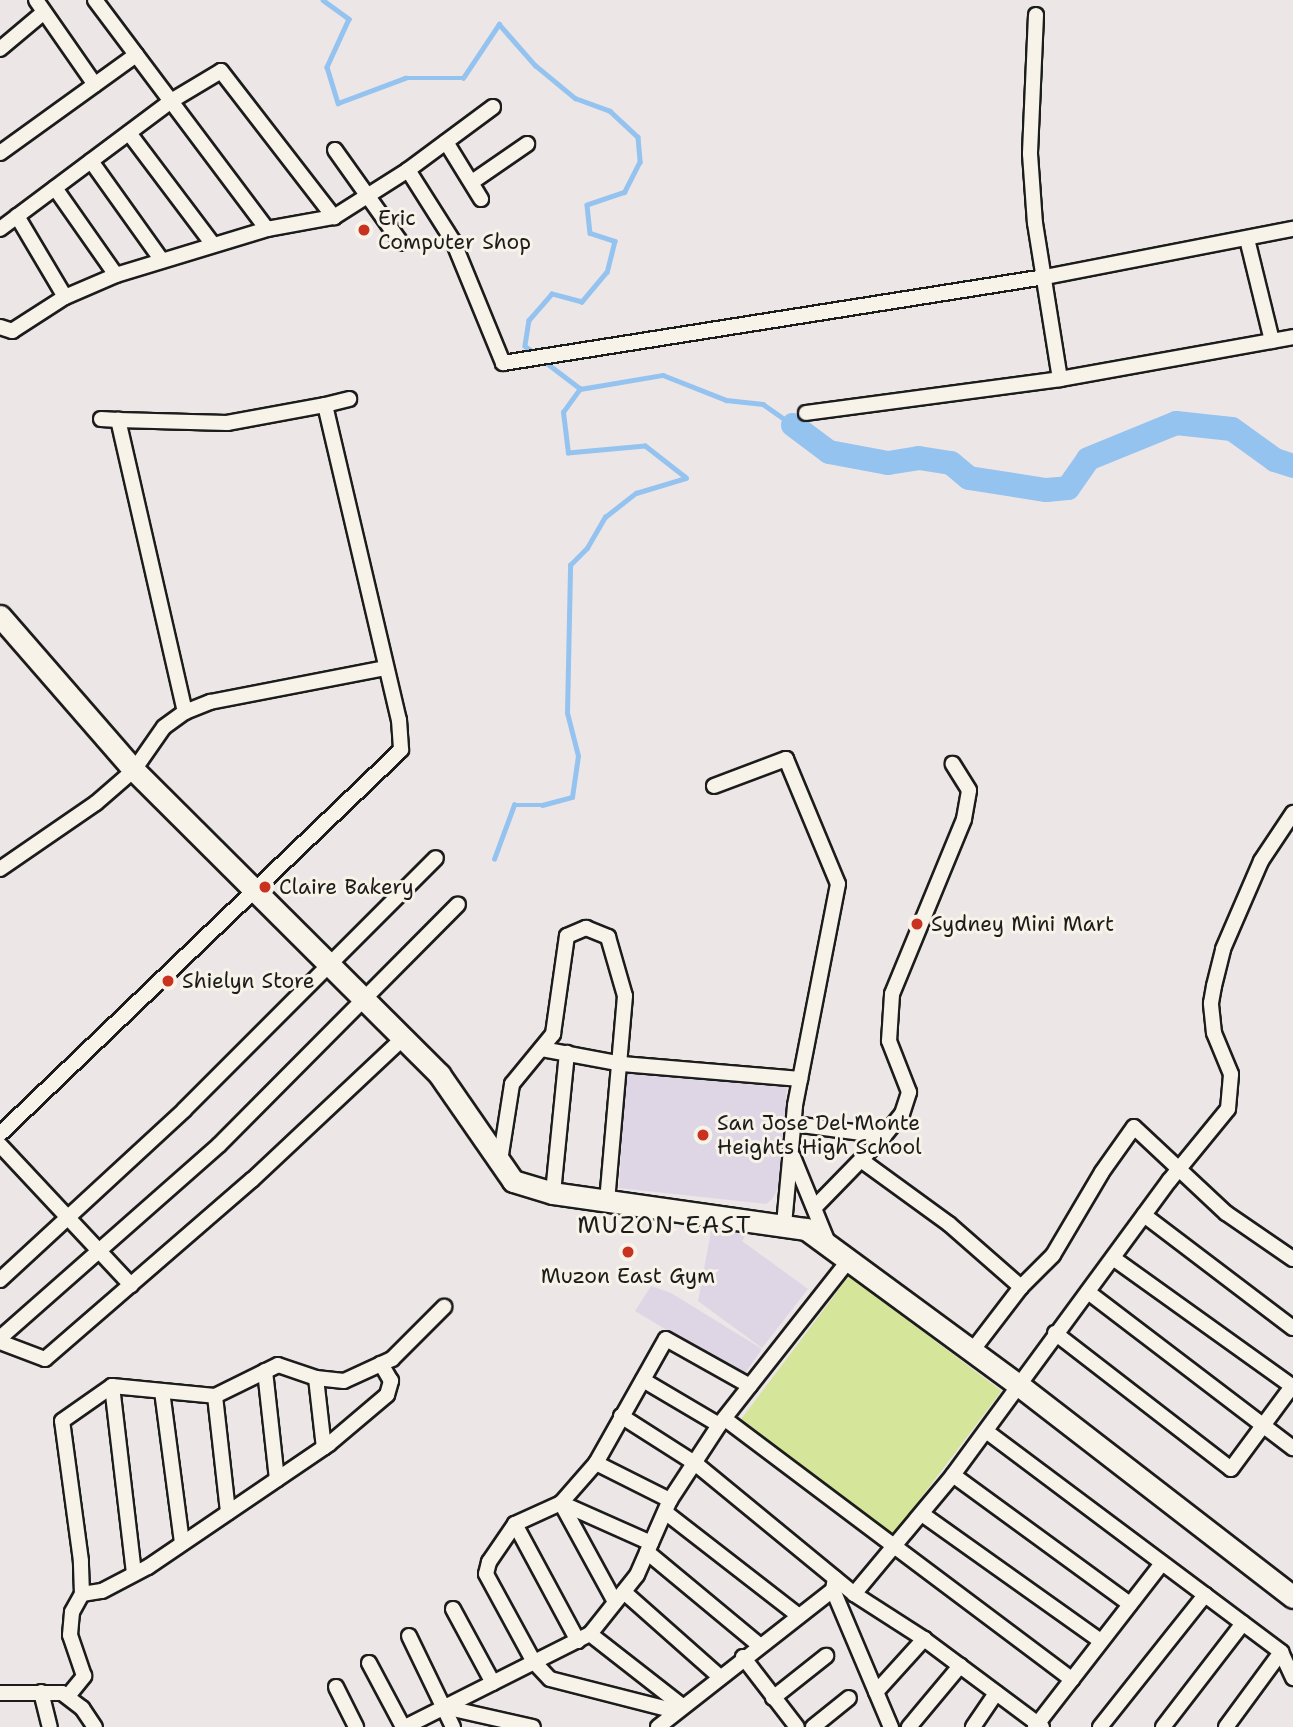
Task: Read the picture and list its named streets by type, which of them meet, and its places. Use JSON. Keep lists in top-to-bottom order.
{
  "districts": ["MUZON EAST"],
  "places": [
    "Eric Computer Shop",
    "Claire Bakery",
    "Sydney Mini Mart",
    "Shielyn Store",
    "San Jose Del Monte Heights High School",
    "Muzon East Gym"
  ]
}
